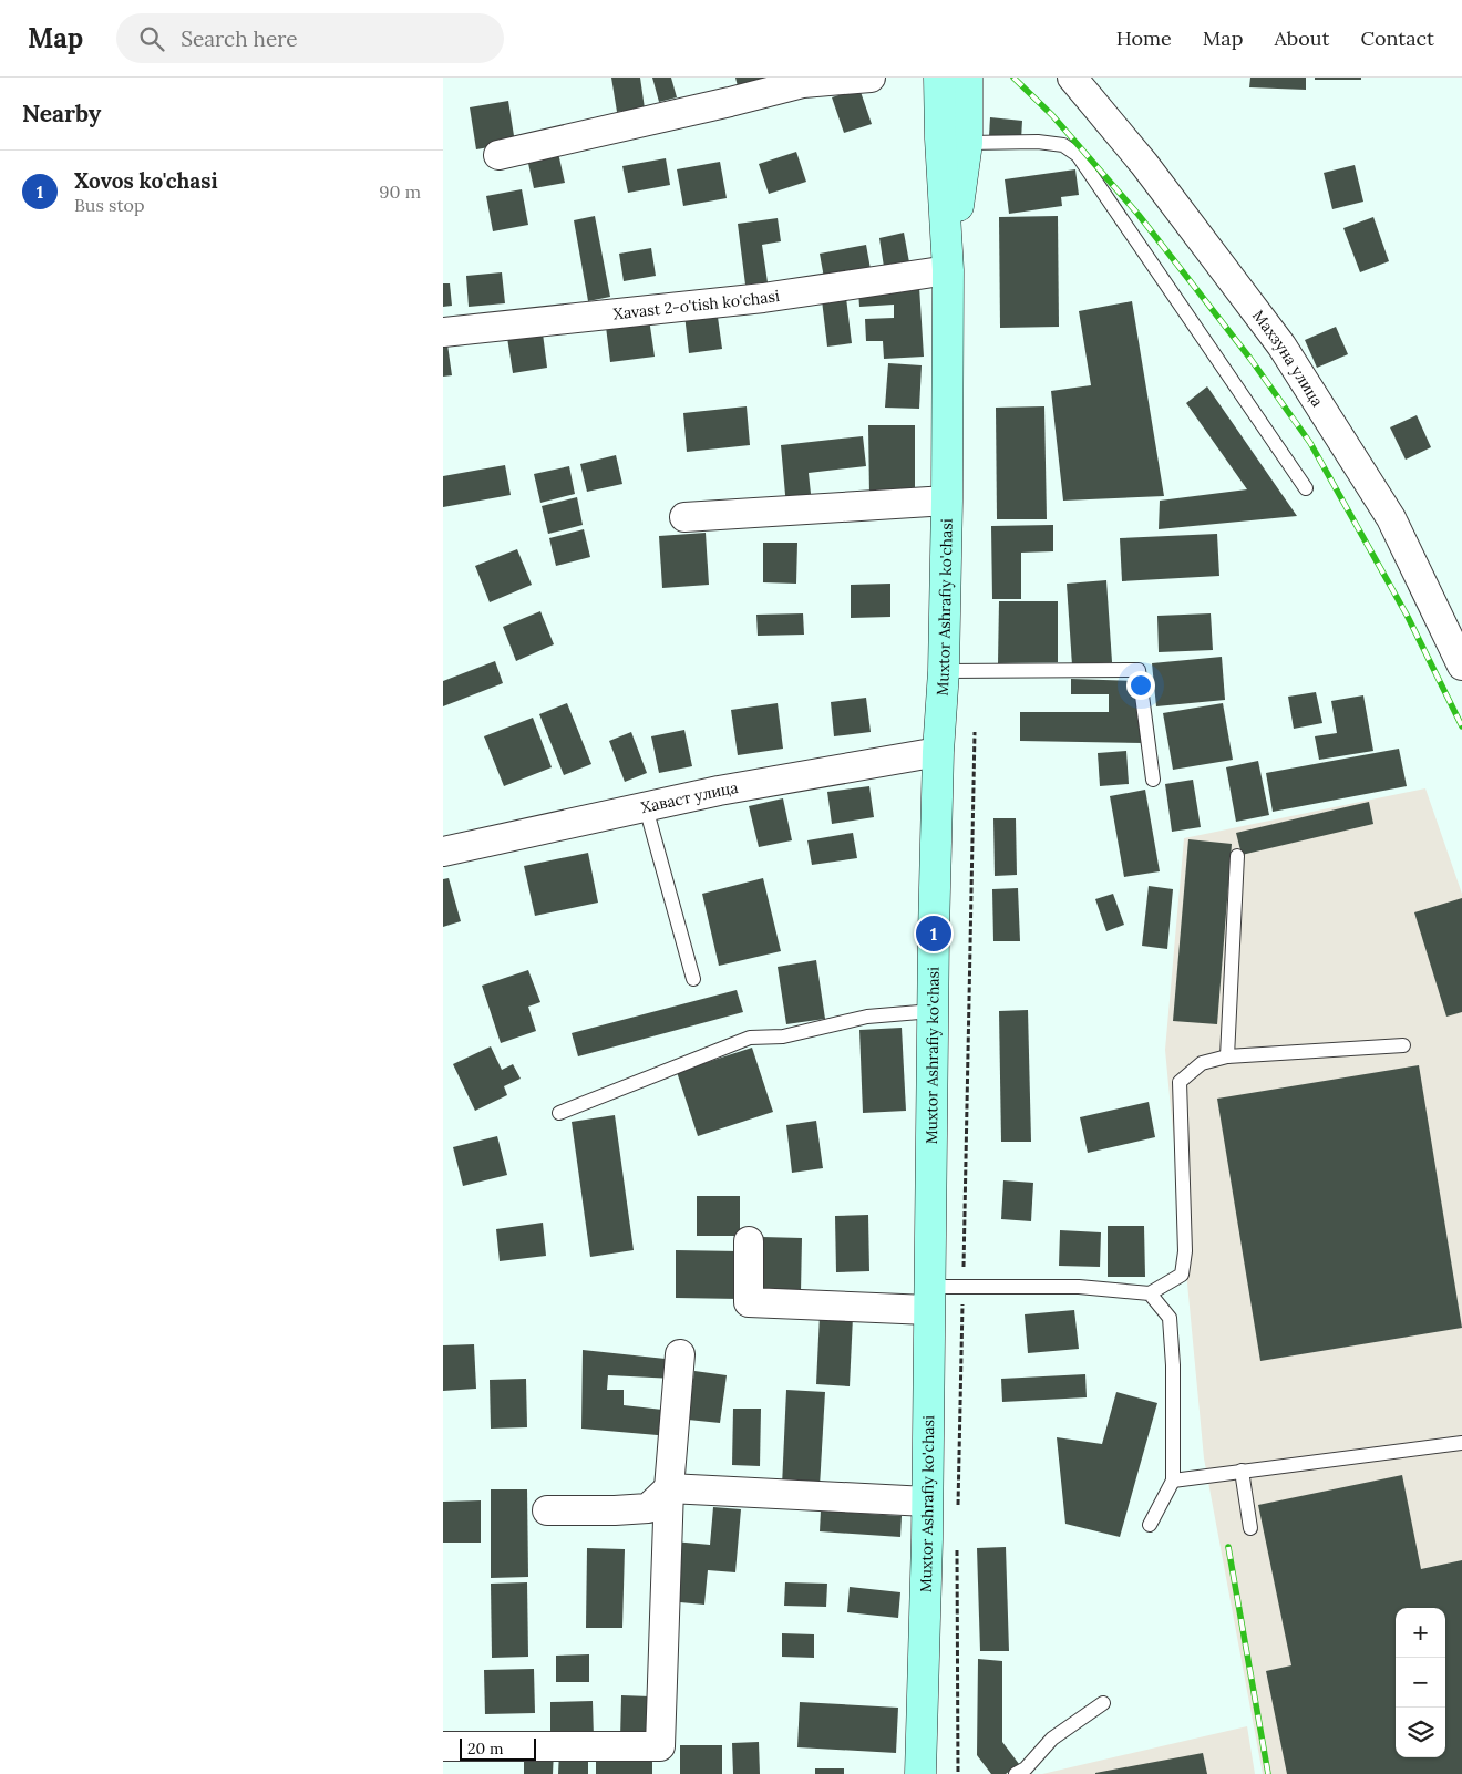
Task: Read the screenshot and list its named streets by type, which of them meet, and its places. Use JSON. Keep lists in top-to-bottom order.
{
  "streets": {
    "main road": ["Muxtor Ashrafiy ko'chasi"],
    "street": ["Xavast 2-o'tish ko'chasi", "Махзуна улица", "Хаваст улица"]
  },
  "crossings": [
    ["Xavast 2-o'tish ko'chasi", "Muxtor Ashrafiy ko'chasi"],
    ["Muxtor Ashrafiy ko'chasi", "Хаваст улица"]
  ],
  "scale_bar": "20 m",
  "page": {
    "header": "Map",
    "search": "Search here",
    "nav": [
      "Home",
      "Map",
      "About",
      "Contact"
    ],
    "heading": "Nearby",
    "list": [
      {
        "mark": "1",
        "name": "Xovos ko'chasi",
        "note": "Bus stop",
        "value": "90 m"
      }
    ],
    "pins": "1",
    "map_buttons": ["+", "−"],
    "scale": "20 m"
  }
}
